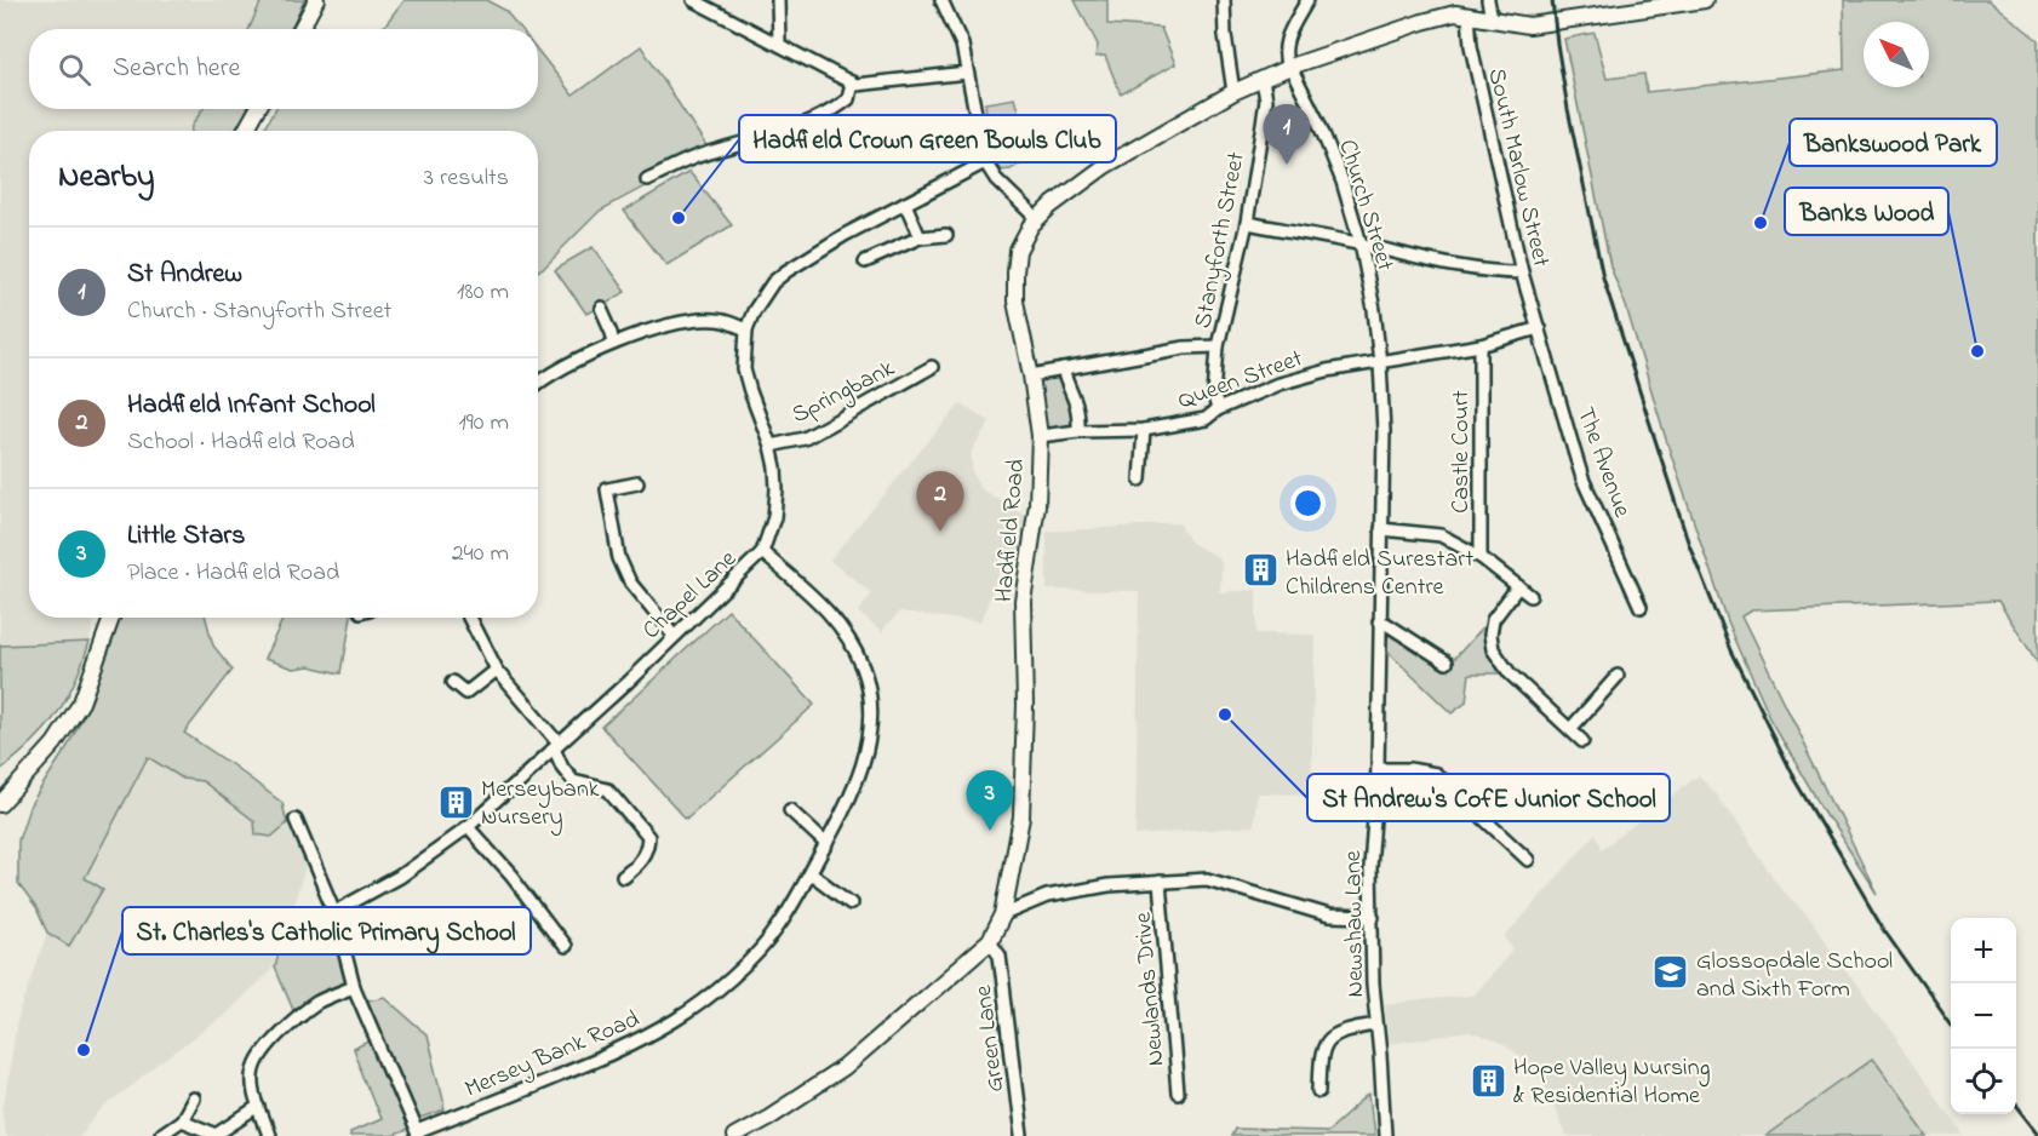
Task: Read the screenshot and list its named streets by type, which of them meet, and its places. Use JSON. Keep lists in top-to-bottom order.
{
  "streets": {
    "street": [
      "South Marlow Street",
      "Church Street",
      "Stanyforth Street",
      "Queen Street",
      "Springbank",
      "Castle Court",
      "The Avenue",
      "Hadfield Road",
      "Chapel Lane",
      "Newshaw Lane",
      "Newlands Drive",
      "Green Lane",
      "Mersey Bank Road"
    ]
  },
  "crossings": [
    ["South Marlow Street", "Queen Street"],
    ["South Marlow Street", "The Avenue"],
    ["South Marlow Street", "Hadfield Road"],
    ["Church Street", "Queen Street"],
    ["Church Street", "Hadfield Road"],
    ["Church Street", "Newshaw Lane"],
    ["Stanyforth Street", "Queen Street"],
    ["Stanyforth Street", "Hadfield Road"],
    ["Queen Street", "Castle Court"],
    ["Queen Street", "The Avenue"],
    ["Queen Street", "Hadfield Road"],
    ["Queen Street", "Newshaw Lane"],
    ["Springbank", "Chapel Lane"],
    ["Hadfield Road", "Newlands Drive"],
    ["Hadfield Road", "Green Lane"],
    ["Chapel Lane", "Mersey Bank Road"],
    ["Newshaw Lane", "Newlands Drive"]
  ],
  "places": {
    "other": [
      "Hadfield Crown Green Bowls Club",
      "Bankswood Park",
      "Banks Wood",
      "St Andrew's CofE Junior School",
      "St. Charles's Catholic Primary School"
    ],
    "building": ["Hadfield Surestart Childrens Centre", "Merseybank Nursery", "Hope Valley Nursing & Residential Home"],
    "school or university": ["Glossopdale School and Sixth Form"]
  },
  "north": "top left",
  "page": {
    "search": "Search here",
    "pins": ["1", "2", "3"],
    "heading": ["Nearby", "3 results"],
    "list": [
      {
        "mark": "1",
        "name": "St Andrew",
        "note": "Church · Stanyforth Street",
        "value": "180 m"
      },
      {
        "mark": "2",
        "name": "Hadfield Infant School",
        "note": "School · Hadfield Road",
        "value": "190 m"
      },
      {
        "mark": "3",
        "name": "Little Stars",
        "note": "Place · Hadfield Road",
        "value": "240 m"
      }
    ],
    "map_buttons": ["+", "−"]
  }
}
